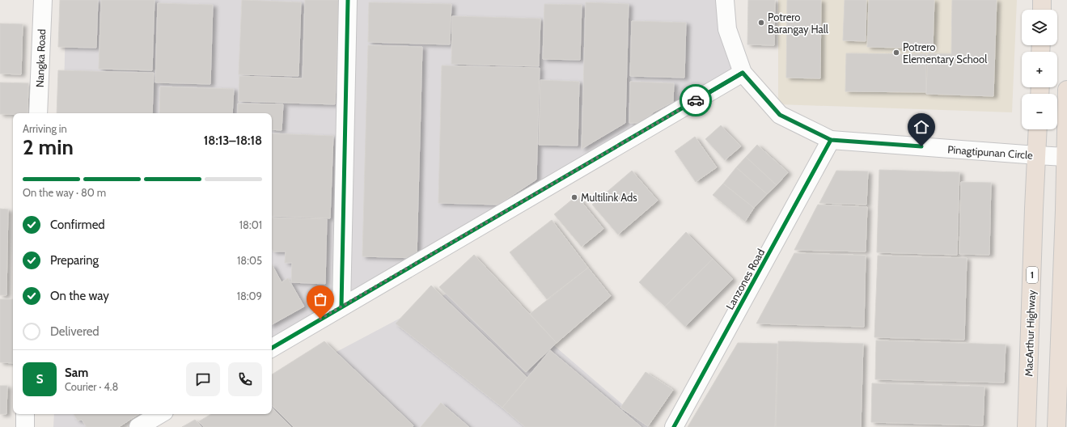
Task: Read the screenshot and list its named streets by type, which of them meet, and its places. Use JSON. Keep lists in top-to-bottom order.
{
  "streets": {
    "highway": ["1", "MacArthur Highway"],
    "street": ["Nangka Road", "Pinagtipunan Circle", "Lanzones Road"]
  },
  "crossings": [
    ["Pinagtipunan Circle", "Lanzones Road"],
    ["Pinagtipunan Circle", "MacArthur Highway"]
  ],
  "places": ["Potrero Barangay Hall", "Potrero Elementary School", "Multilink Ads"],
  "page": {
    "map_buttons": ["+", "−"],
    "heading": ["2 min", "Arriving in", "18:13–18:18"],
    "panel": ["Sam", "Courier · 4.8"],
    "bar": "On the way · 80 m",
    "list": [
      ["Confirmed", "18:01"],
      ["Preparing", "18:05"],
      ["On the way", "18:09"],
      "Delivered"
    ],
    "round": "S"
  }
}
